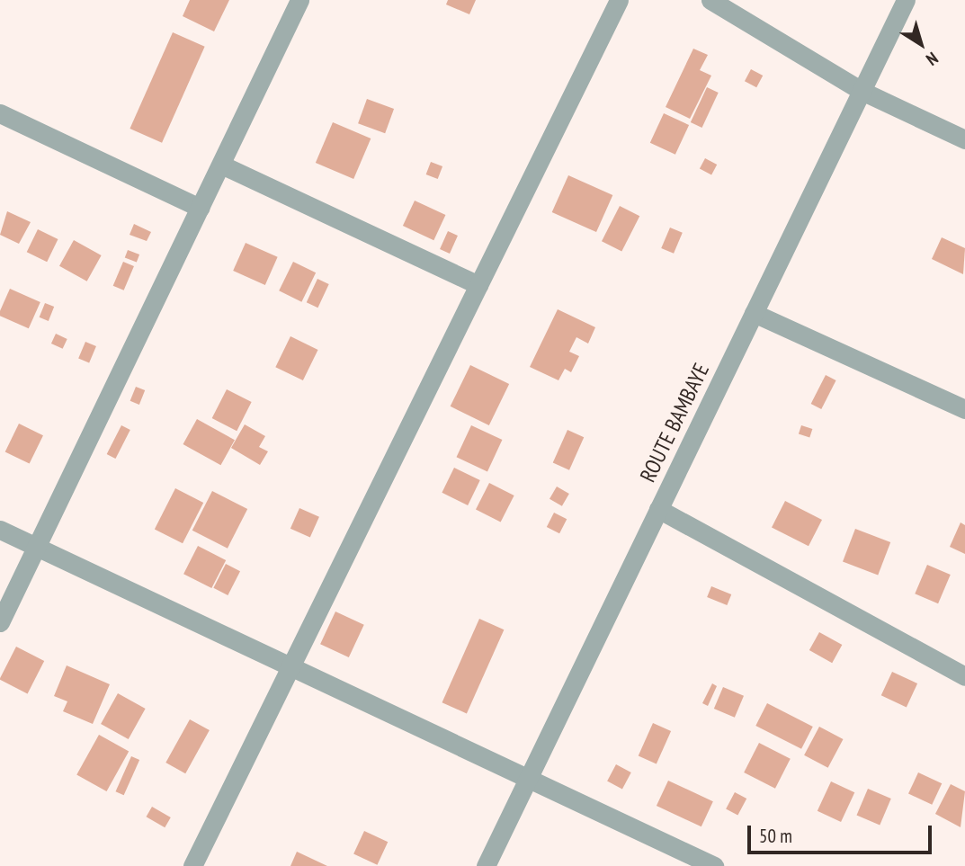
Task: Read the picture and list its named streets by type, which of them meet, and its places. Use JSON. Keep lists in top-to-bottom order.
{
  "streets": {
    "street": ["ROUTE BAMBAYE"]
  },
  "scale_bar": "50 m",
  "north": "bottom right"
}
